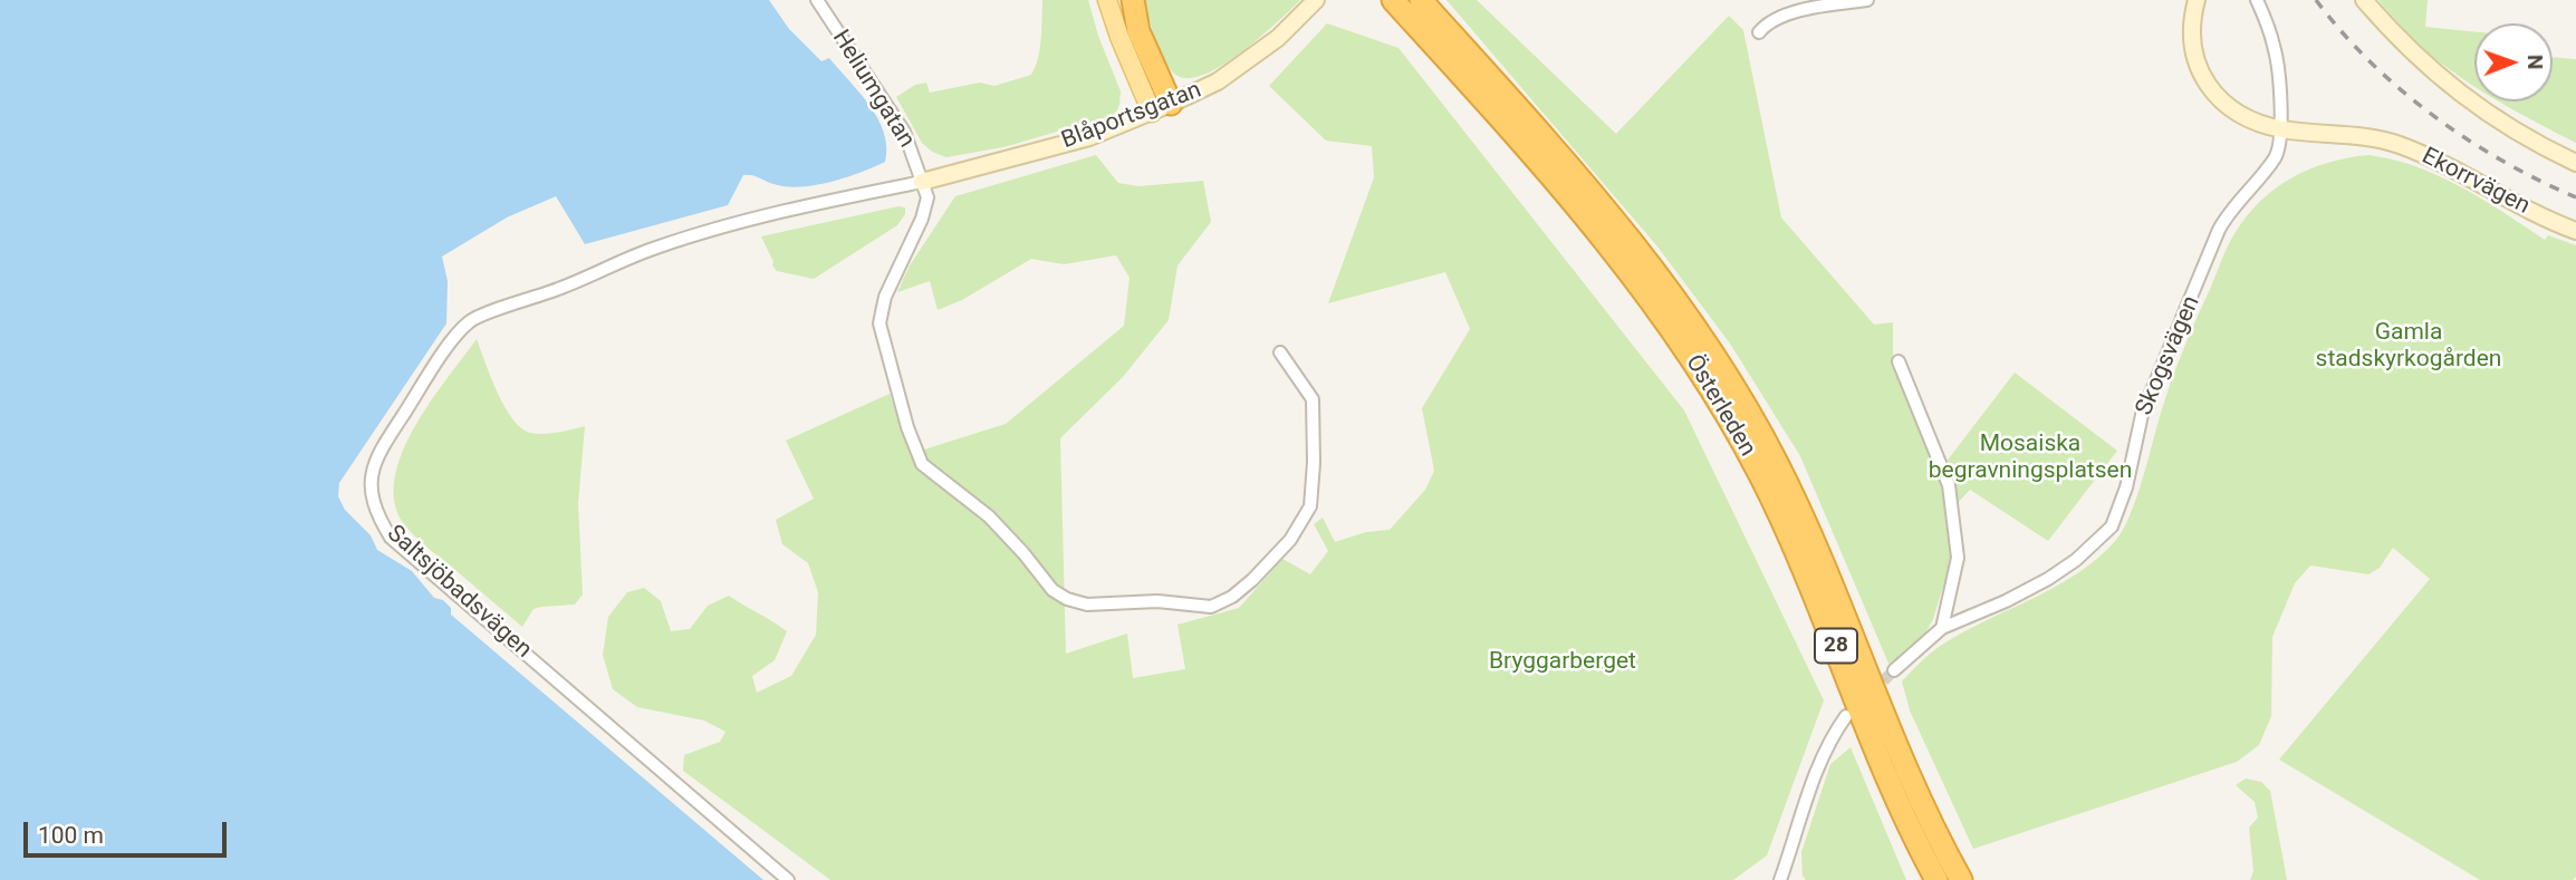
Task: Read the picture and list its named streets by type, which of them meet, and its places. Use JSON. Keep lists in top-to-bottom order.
{
  "streets": {
    "highway": ["Österleden", "28"],
    "street": [
      "Heliumgatan",
      "Blåportsgatan",
      "Ekorrvägen",
      "Skogsvägen",
      "Saltsjöbadsvägen"
    ]
  },
  "crossings": [
    ["Heliumgatan", "Blåportsgatan"],
    ["Heliumgatan", "Saltsjöbadsvägen"],
    ["Blåportsgatan", "Saltsjöbadsvägen"],
    ["Ekorrvägen", "Skogsvägen"]
  ],
  "parks": ["Gamla stadskyrkogården", "Mosaiska begravningsplatsen", "Bryggarberget"],
  "scale_bar": "100 m",
  "north": "right"
}
